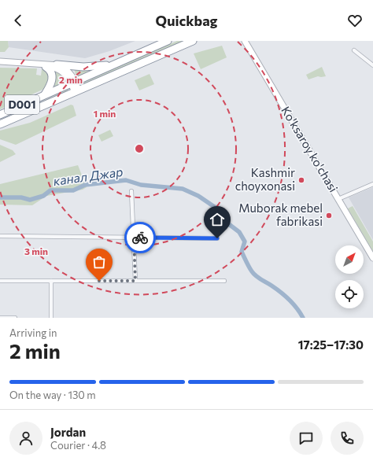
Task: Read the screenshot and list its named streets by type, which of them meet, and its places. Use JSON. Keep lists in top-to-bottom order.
{
  "streets": {
    "highway": ["D001"],
    "street": ["Ko'ksaroy ko'chasi"]
  },
  "water": ["канал Джар"],
  "places": ["Kashmir choyxonasi", "Muborak mebel fabrikasi"],
  "north": "top right",
  "page": {
    "header": "Quickbag",
    "heading": ["2 min", "Arriving in", "17:25–17:30"],
    "panel": ["Jordan", "Courier · 4.8"],
    "bar": "On the way · 130 m"
  },
  "rings": ["2 min", "1 min", "3 min"]
}
